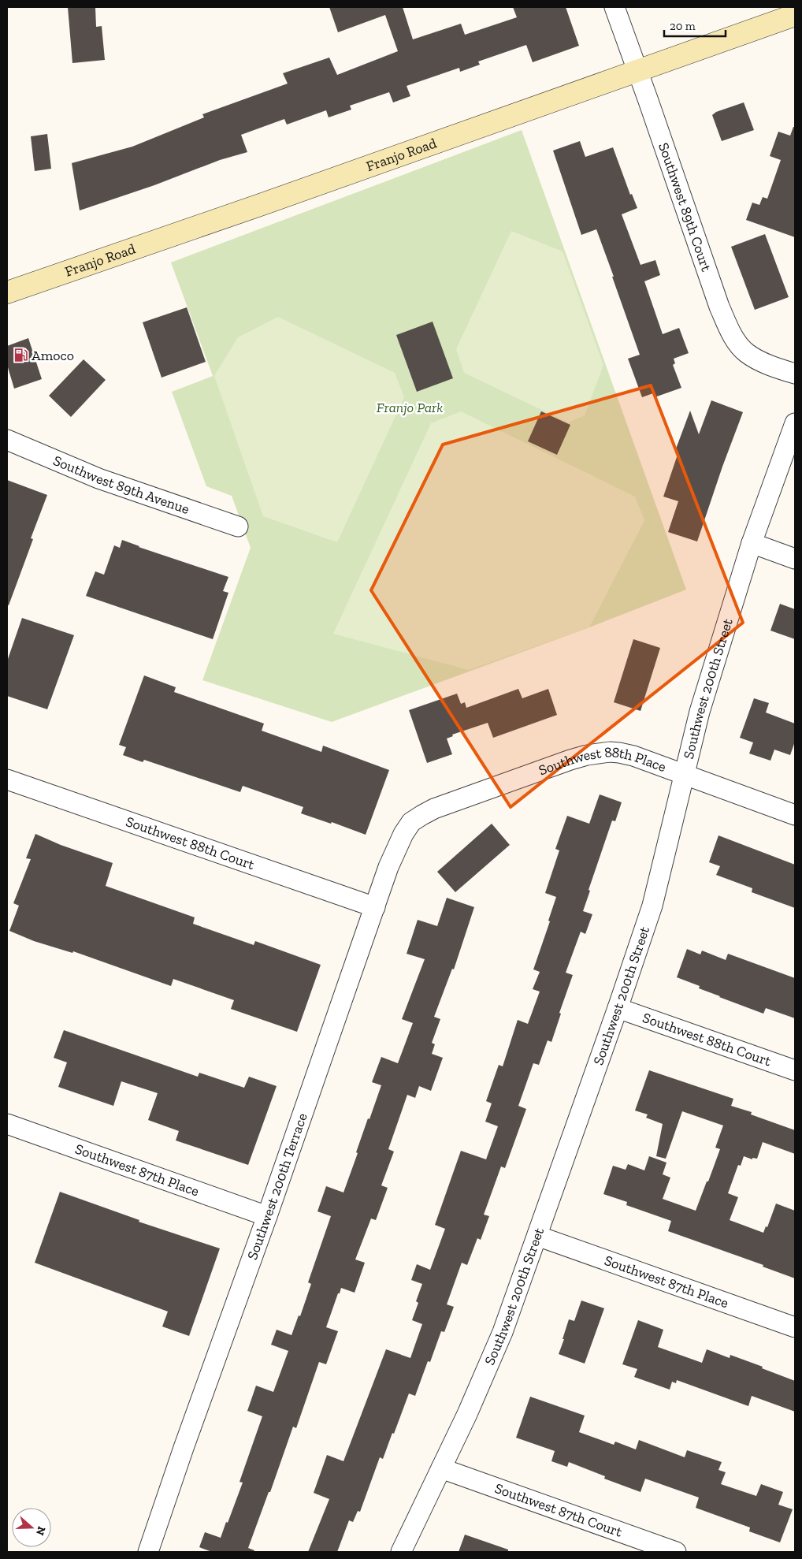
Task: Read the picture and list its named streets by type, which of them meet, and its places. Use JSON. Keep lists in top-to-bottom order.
{
  "streets": {
    "street": [
      "Franjo Road",
      "Southwest 89th Court",
      "Southwest 89th Avenue",
      "Southwest 200th Street",
      "Southwest 88th Place",
      "Southwest 88th Court",
      "Southwest 87th Place",
      "Southwest 200th Terrace",
      "Southwest 87th Court"
    ]
  },
  "crossings": [
    ["Franjo Road", "Southwest 89th Court"],
    ["Southwest 200th Street", "Southwest 88th Place"],
    ["Southwest 200th Street", "Southwest 88th Court"],
    ["Southwest 200th Street", "Southwest 87th Place"],
    ["Southwest 200th Street", "Southwest 87th Court"],
    ["Southwest 88th Place", "Southwest 200th Terrace"],
    ["Southwest 88th Court", "Southwest 200th Terrace"],
    ["Southwest 87th Place", "Southwest 200th Terrace"]
  ],
  "parks": ["Franjo Park"],
  "places": {
    "fuel station": ["Amoco"]
  },
  "scale_bar": "20 m",
  "north": "right"
}
